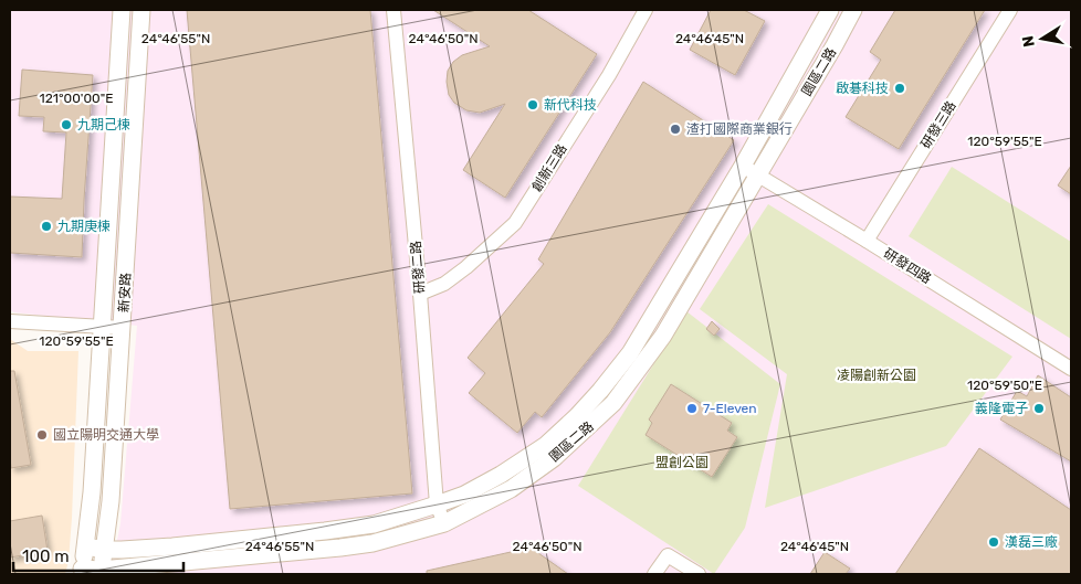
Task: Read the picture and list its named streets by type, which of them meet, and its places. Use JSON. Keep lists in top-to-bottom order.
{
  "streets": {
    "street": [
      "園區二路",
      "研發三路",
      "創新三路",
      "研發四路",
      "研發二路",
      "新安路"
    ]
  },
  "crossings": [
    ["園區二路", "研發四路"],
    ["園區二路", "研發二路"],
    ["園區二路", "新安路"],
    ["研發三路", "研發四路"],
    ["創新三路", "研發二路"]
  ],
  "parks": ["凌陽創新公園", "盟創公園"],
  "places": [
    "啟碁科技",
    "新代科技",
    "九期己棟",
    "渣打國際商業銀行",
    "九期庚棟",
    "7-Eleven",
    "義隆電子",
    "國立陽明交通大學",
    "漢磊三廠"
  ],
  "scale_bar": "100 m",
  "north": "left",
  "coordinates": [
    "24°46'55\"N",
    "24°46'50\"N",
    "24°46'45\"N",
    "121°00'00\"E",
    "120°59'55\"E",
    "120°59'50\"E"
  ]
}
